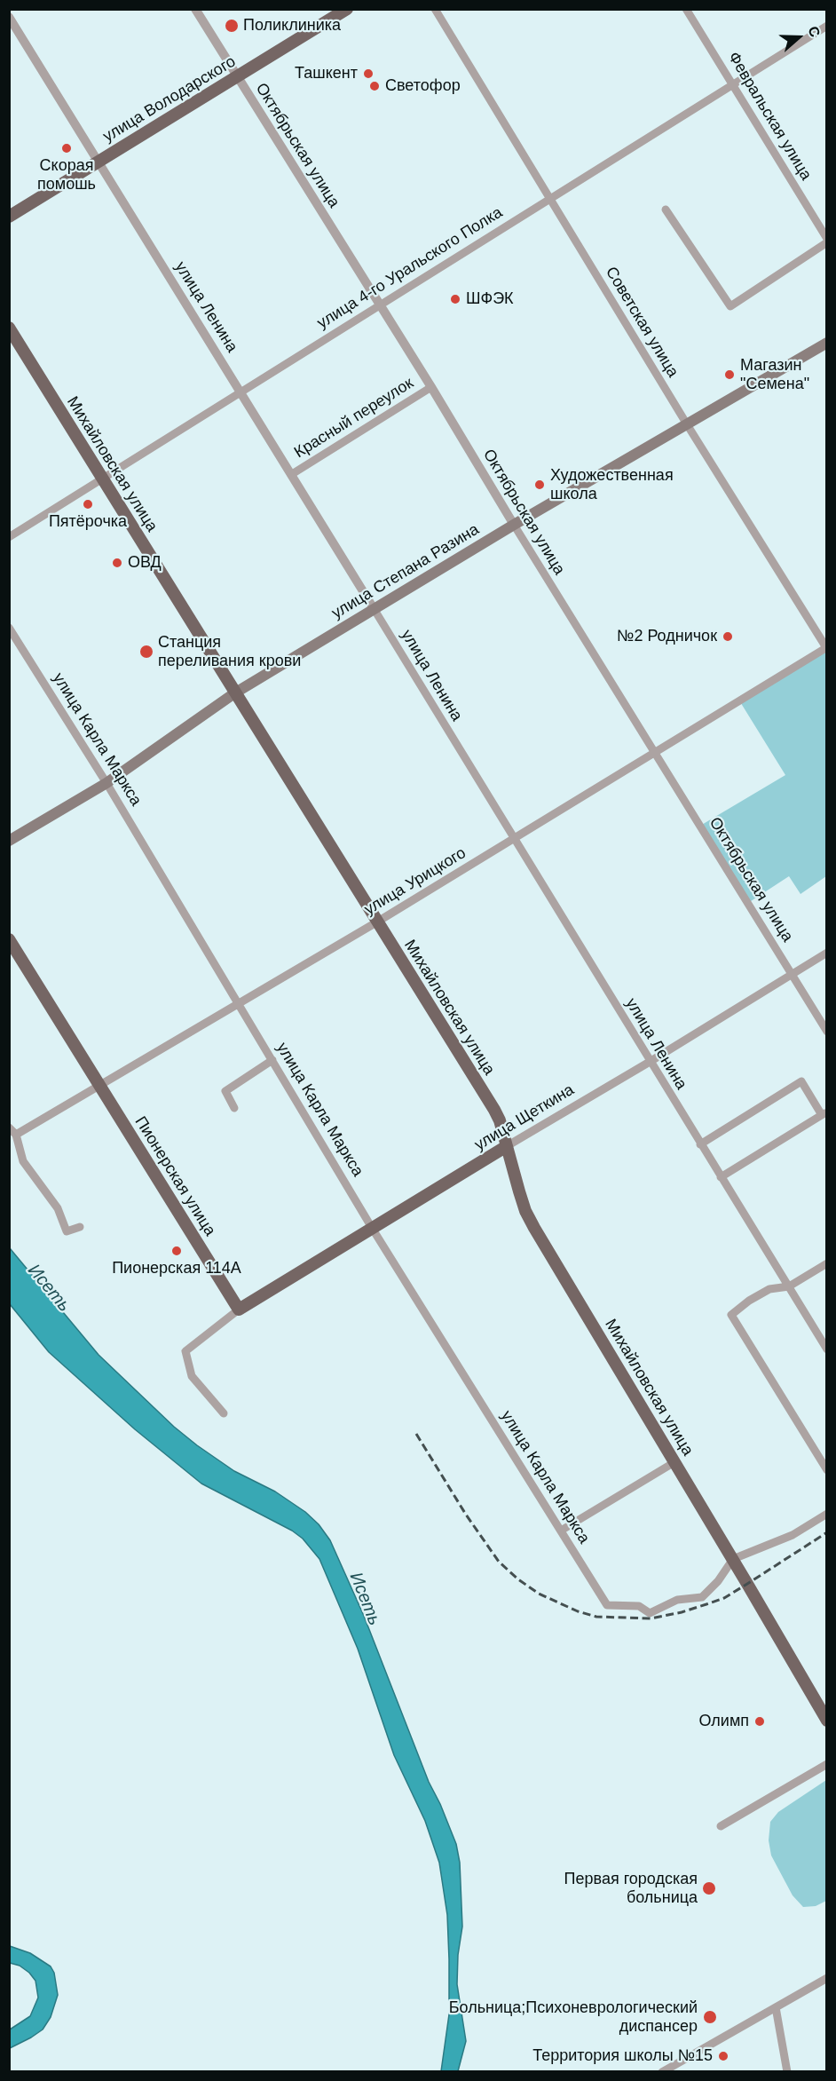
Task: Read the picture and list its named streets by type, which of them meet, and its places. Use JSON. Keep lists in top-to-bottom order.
{
  "streets": {
    "main road": [
      "улица Володарского",
      "Михайловская улица",
      "улица Степана Разина",
      "улица Щеткина",
      "Пионерская улица"
    ],
    "street": [
      "Февральская улица",
      "Октябрьская улица",
      "улица 4-го Уральского Полка",
      "улица Ленина",
      "Советская улица",
      "Красный переулок",
      "улица Карла Маркса",
      "улица Урицкого"
    ]
  },
  "crossings": [
    ["улица Володарского", "Октябрьская улица"],
    ["улица Володарского", "улица Ленина"],
    ["Февральская улица", "улица 4-го Уральского Полка"],
    ["Октябрьская улица", "улица 4-го Уральского Полка"],
    ["Октябрьская улица", "Красный переулок"],
    ["Октябрьская улица", "улица Степана Разина"],
    ["Октябрьская улица", "улица Урицкого"],
    ["Октябрьская улица", "улица Щеткина"],
    ["улица 4-го Уральского Полка", "улица Ленина"],
    ["улица 4-го Уральского Полка", "Советская улица"],
    ["улица 4-го Уральского Полка", "Михайловская улица"],
    ["улица Ленина", "Красный переулок"],
    ["улица Ленина", "улица Степана Разина"],
    ["улица Ленина", "улица Урицкого"],
    ["улица Ленина", "улица Щеткина"],
    ["Советская улица", "улица Степана Разина"],
    ["Советская улица", "улица Урицкого"],
    ["Михайловская улица", "улица Степана Разина"],
    ["Михайловская улица", "улица Карла Маркса"],
    ["Михайловская улица", "улица Урицкого"],
    ["Михайловская улица", "улица Щеткина"],
    ["улица Степана Разина", "улица Карла Маркса"],
    ["улица Карла Маркса", "улица Урицкого"],
    ["улица Карла Маркса", "улица Щеткина"],
    ["улица Урицкого", "Пионерская улица"],
    ["улица Щеткина", "Пионерская улица"]
  ],
  "water": ["Исеть"],
  "places": [
    "Поликлиника",
    "Ташкент",
    "Светофор",
    "Скорая помошь",
    "ШФЭК",
    "Магазин \"Семена\"",
    "Художественная школа",
    "Пятёрочка",
    "ОВД",
    "№2 Родничок",
    "Станция переливания крови",
    "Пионерская 114А",
    "Олимп",
    "Первая городская больница",
    "Больница;Психоневрологический диспансер",
    "Территория школы №15"
  ],
  "north": "right"
}
